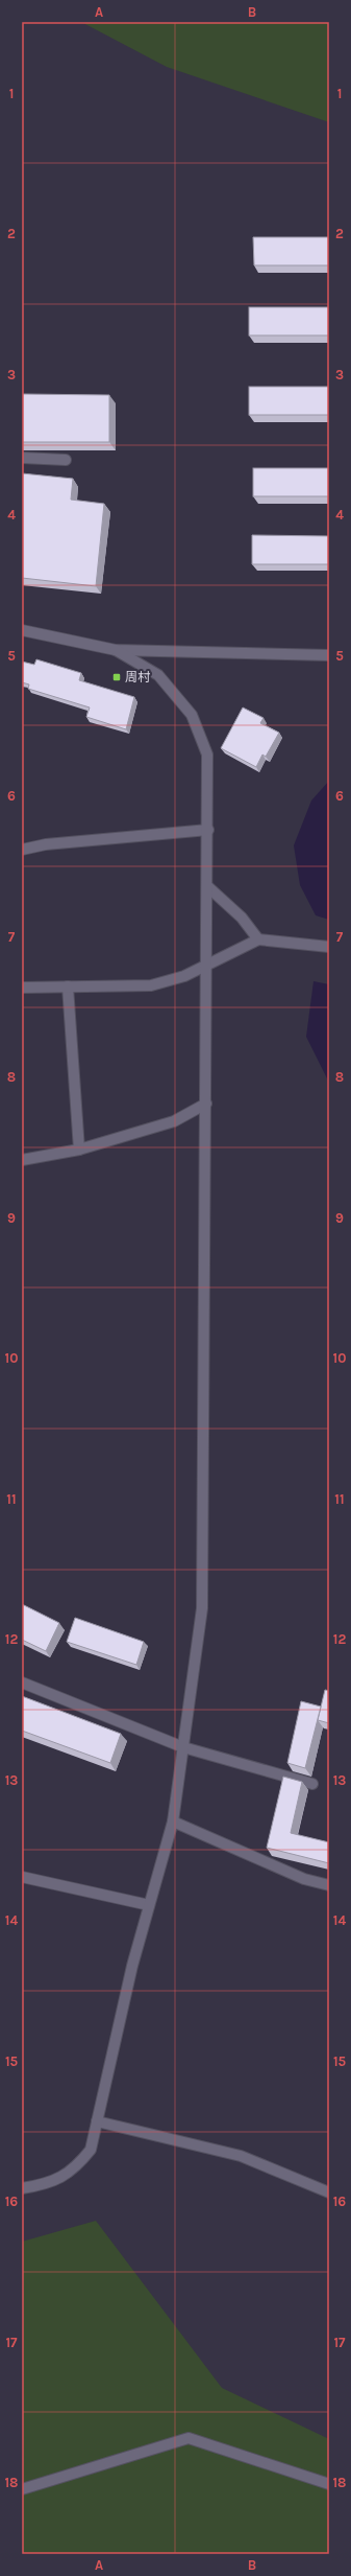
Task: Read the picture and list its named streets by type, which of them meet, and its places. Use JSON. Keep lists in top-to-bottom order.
{
  "places": {
    "transit": ["周村"]
  },
  "grid": {
    "columns": ["A", "B"],
    "rows": [
      "1",
      "2",
      "3",
      "4",
      "5",
      "6",
      "7",
      "8",
      "9",
      "10",
      "11",
      "12",
      "13",
      "14",
      "15",
      "16",
      "17",
      "18"
    ]
  }
}
